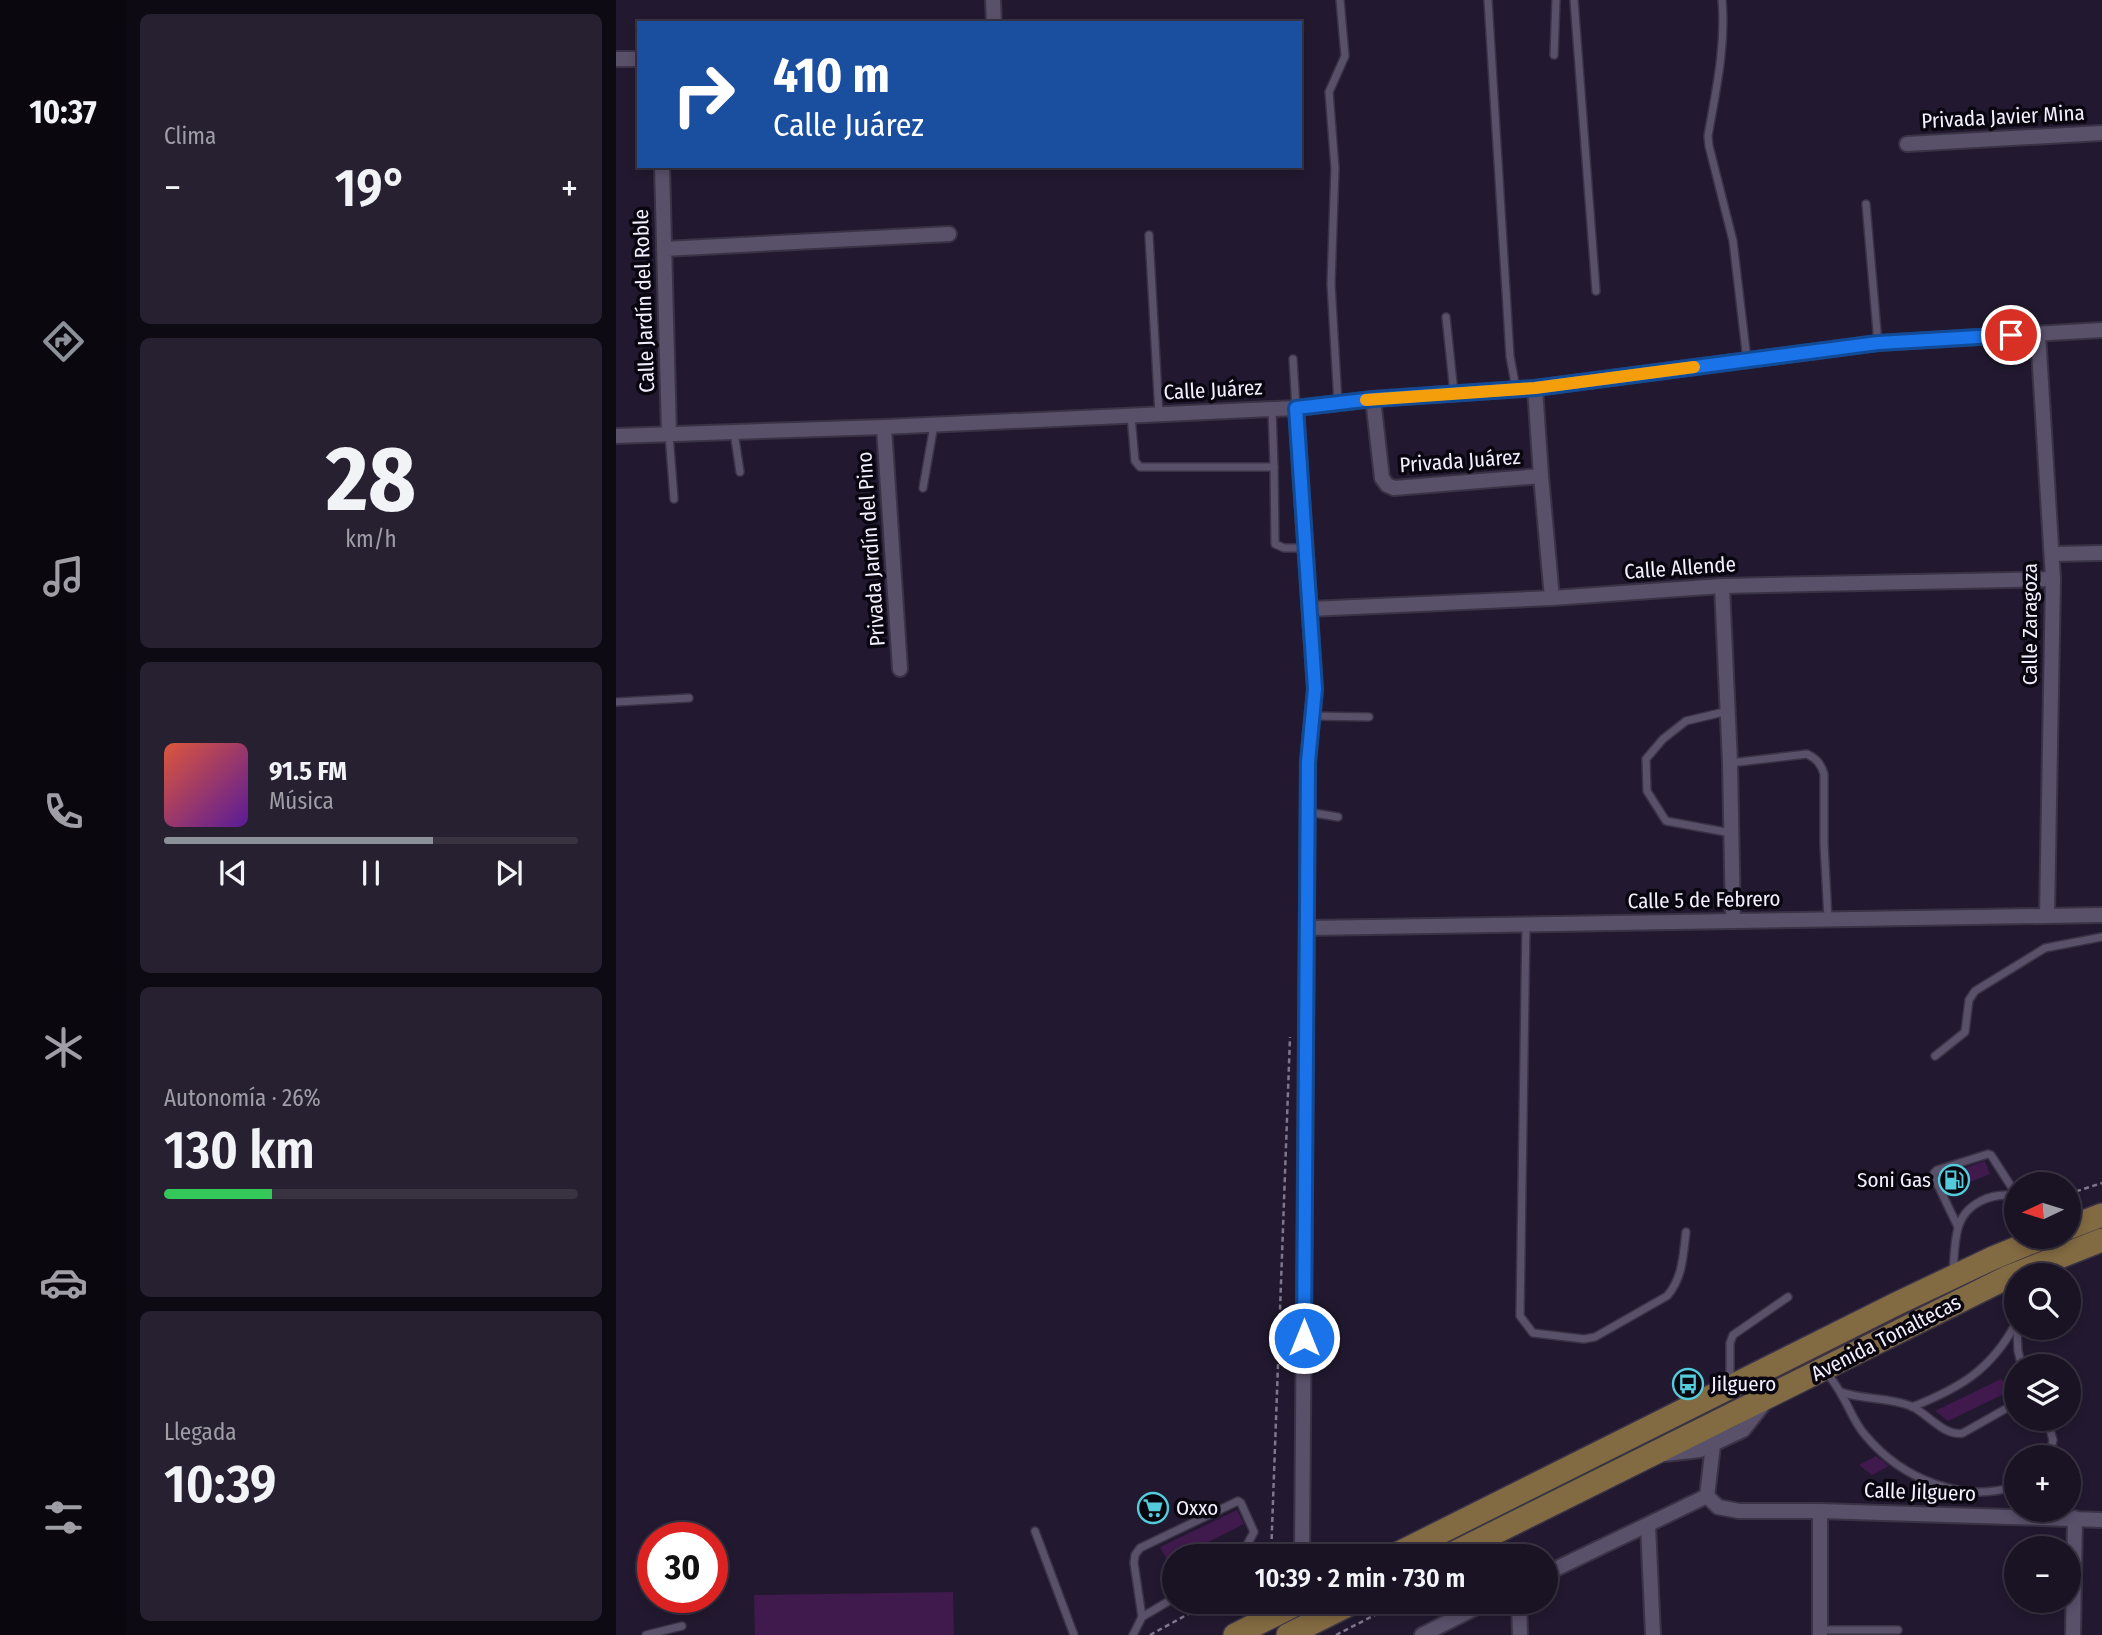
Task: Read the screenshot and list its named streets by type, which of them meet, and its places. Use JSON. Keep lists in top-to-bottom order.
{
  "streets": {
    "main road": ["Avenida Tonaltecas"],
    "street": [
      "Privada Javier Mina",
      "Calle Jardín del Roble",
      "Calle Juárez",
      "Privada Juárez",
      "Privada Jardín del Pino",
      "Calle Allende",
      "Calle Zaragoza",
      "Calle 5 de Febrero",
      "Calle Jilguero"
    ]
  },
  "crossings": [
    ["Calle Jardín del Roble", "Calle Juárez"],
    ["Calle Juárez", "Privada Juárez"],
    ["Calle Juárez", "Privada Jardín del Pino"],
    ["Calle Juárez", "Calle Zaragoza"],
    ["Calle Allende", "Calle Zaragoza"],
    ["Calle Zaragoza", "Calle 5 de Febrero"]
  ],
  "places": {
    "fuel station": ["Soni Gas"],
    "bus stop": ["Jilguero"],
    "supermarket": ["Oxxo"]
  },
  "north": "left",
  "page": {
    "tabs": "10:37",
    "tile": [
      "Clima",
      ["28", "km/h"],
      ["Autonomía · 26%", "130 km"],
      ["Llegada", "10:39"]
    ],
    "turn": ["410 m", "Calle Juárez"],
    "heat": ["−", "19°", "+"],
    "song": ["91.5 FM", "Música"],
    "map_buttons": ["+", "−"],
    "limit": "30",
    "trip": "10:39 · 2 min · 730 m"
  }
}
